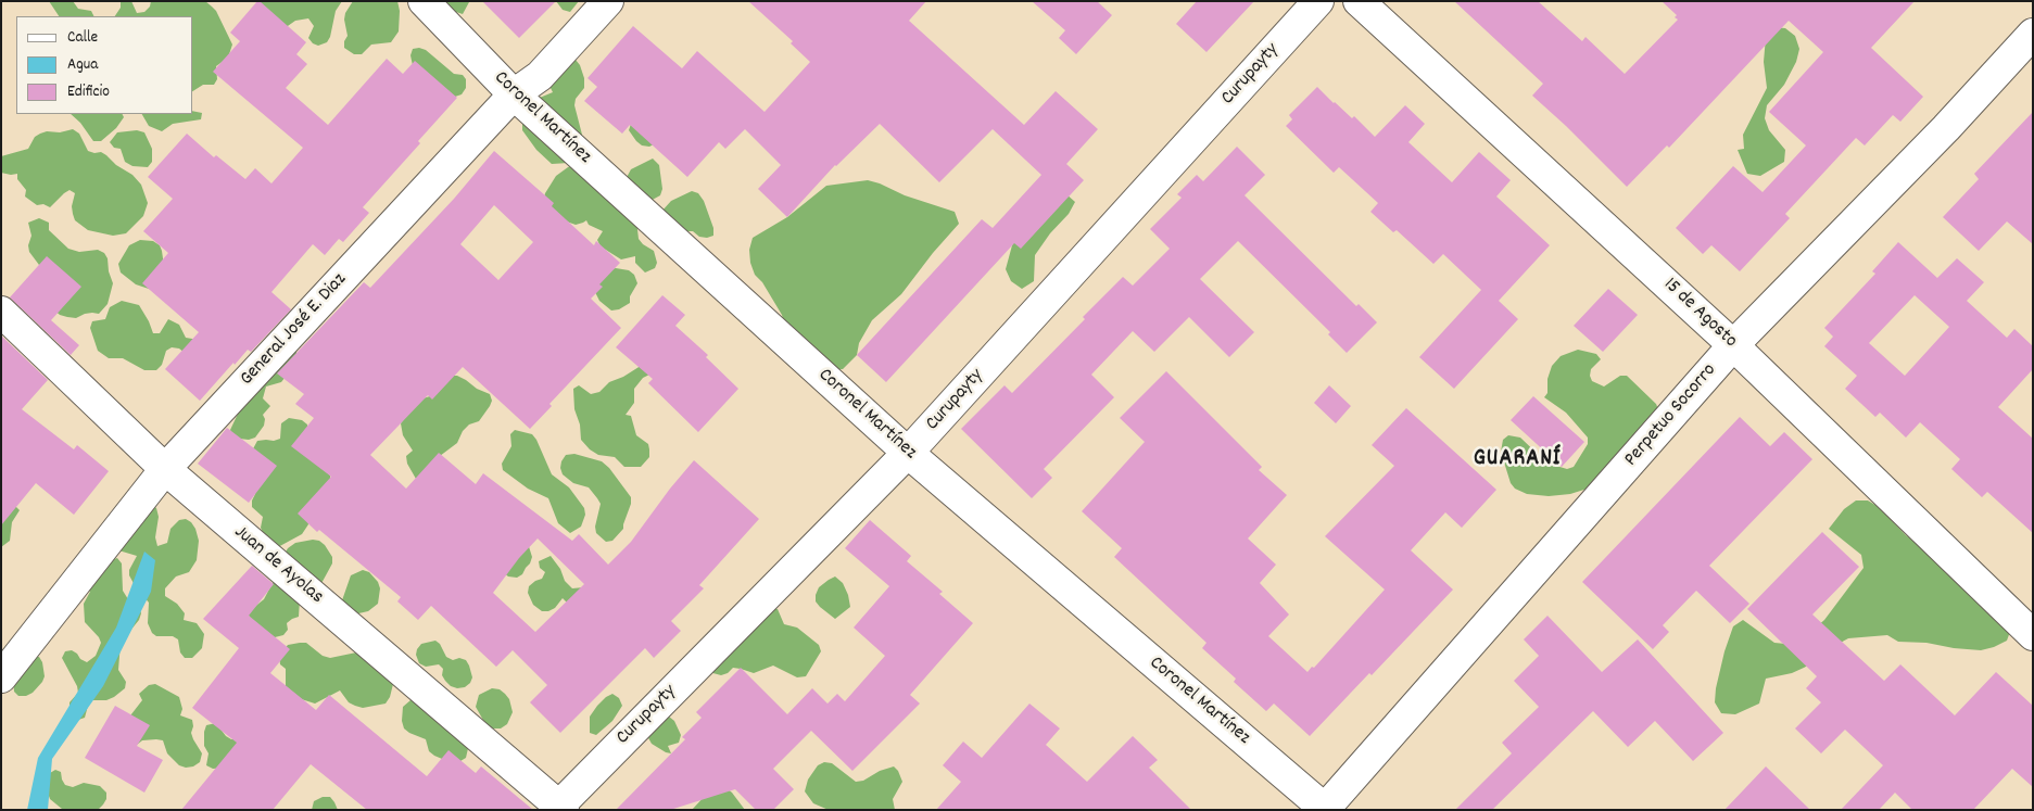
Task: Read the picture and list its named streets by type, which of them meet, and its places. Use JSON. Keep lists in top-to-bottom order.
{
  "streets": {
    "street": [
      "Curupayty",
      "Coronel Martínez",
      "15 de Agosto",
      "General José E. Diaz",
      "Perpetuo Socorro",
      "Juan de Ayolas"
    ]
  },
  "crossings": [
    ["Curupayty", "Coronel Martínez"],
    ["Curupayty", "Juan de Ayolas"],
    ["Coronel Martínez", "General José E. Diaz"],
    ["Coronel Martínez", "Perpetuo Socorro"],
    ["15 de Agosto", "Perpetuo Socorro"],
    ["General José E. Diaz", "Juan de Ayolas"]
  ],
  "districts": ["GUARANÍ"],
  "legend": ["Calle", "Agua", "Edificio"]
}
